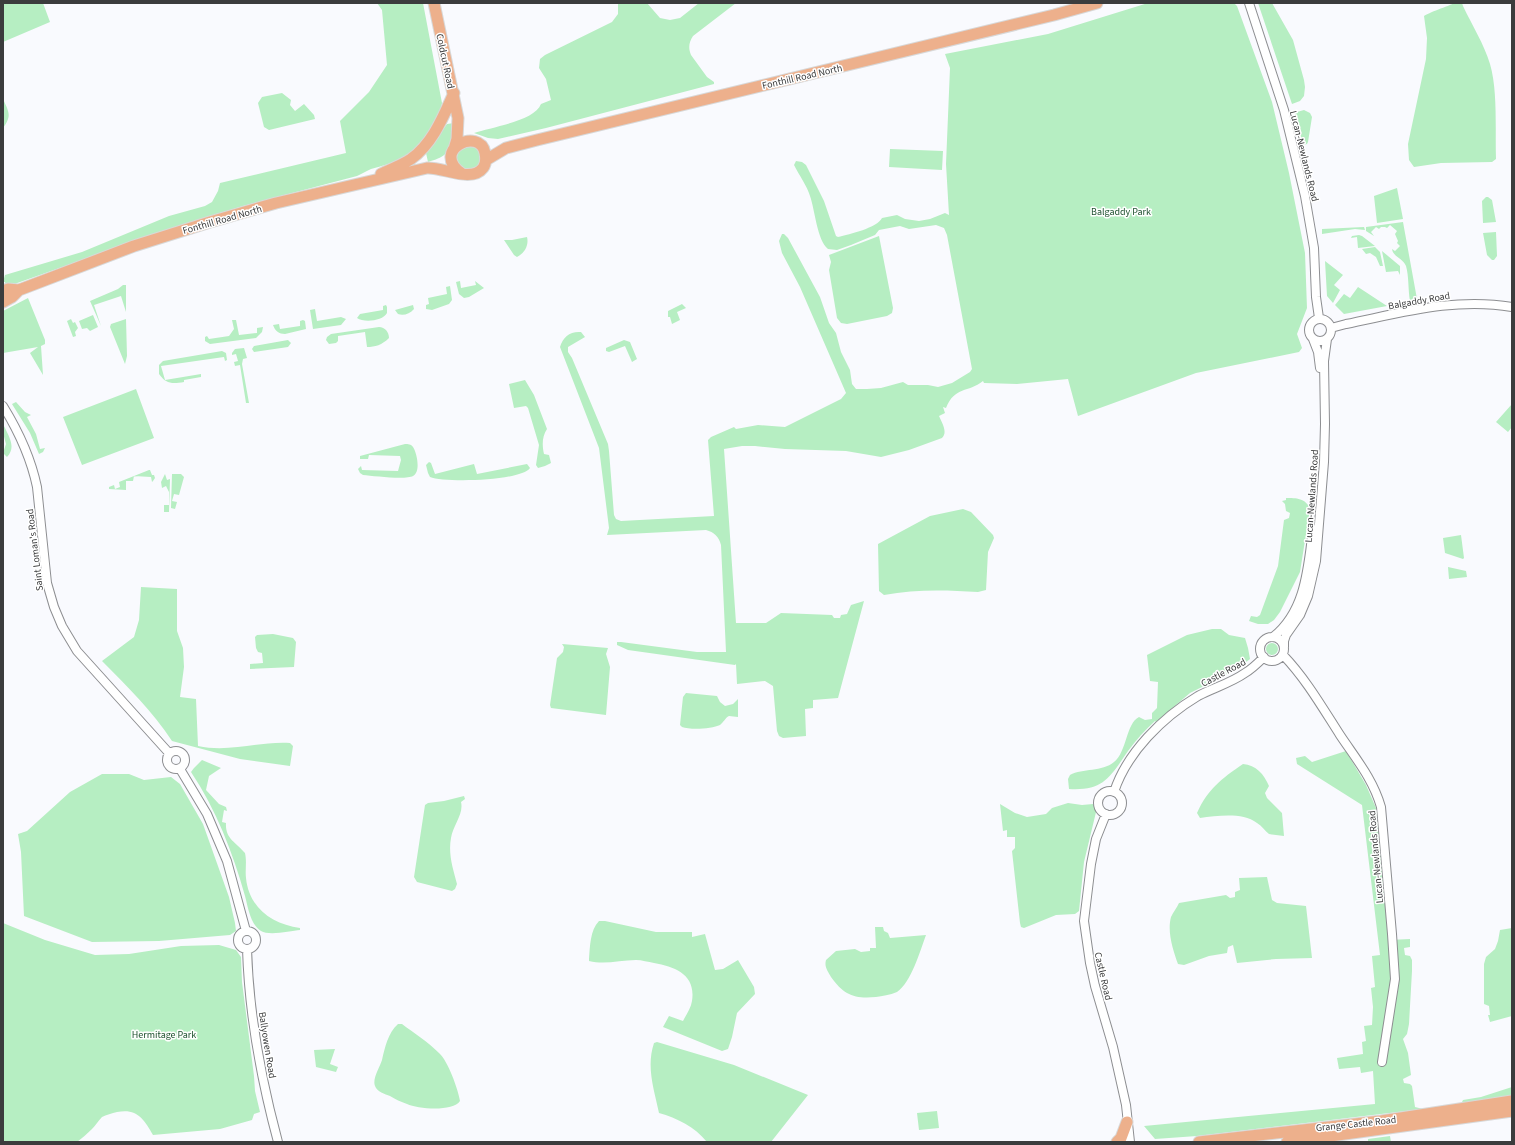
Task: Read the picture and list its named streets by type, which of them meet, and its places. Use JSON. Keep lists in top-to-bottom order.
{
  "streets": {
    "main road": ["Coldcut Road", "Fonthill Road North", "Grange Castle Road"],
    "street": [
      "Lucan-Newlands Road",
      "Balgaddy Road",
      "Saint Loman's Road",
      "Castle Road",
      "Ballyowen Road"
    ]
  },
  "crossings": [
    ["Lucan-Newlands Road", "Balgaddy Road"],
    ["Lucan-Newlands Road", "Castle Road"],
    ["Saint Loman's Road", "Ballyowen Road"]
  ],
  "parks": ["Balgaddy Park", "Hermitage Park"]
}
